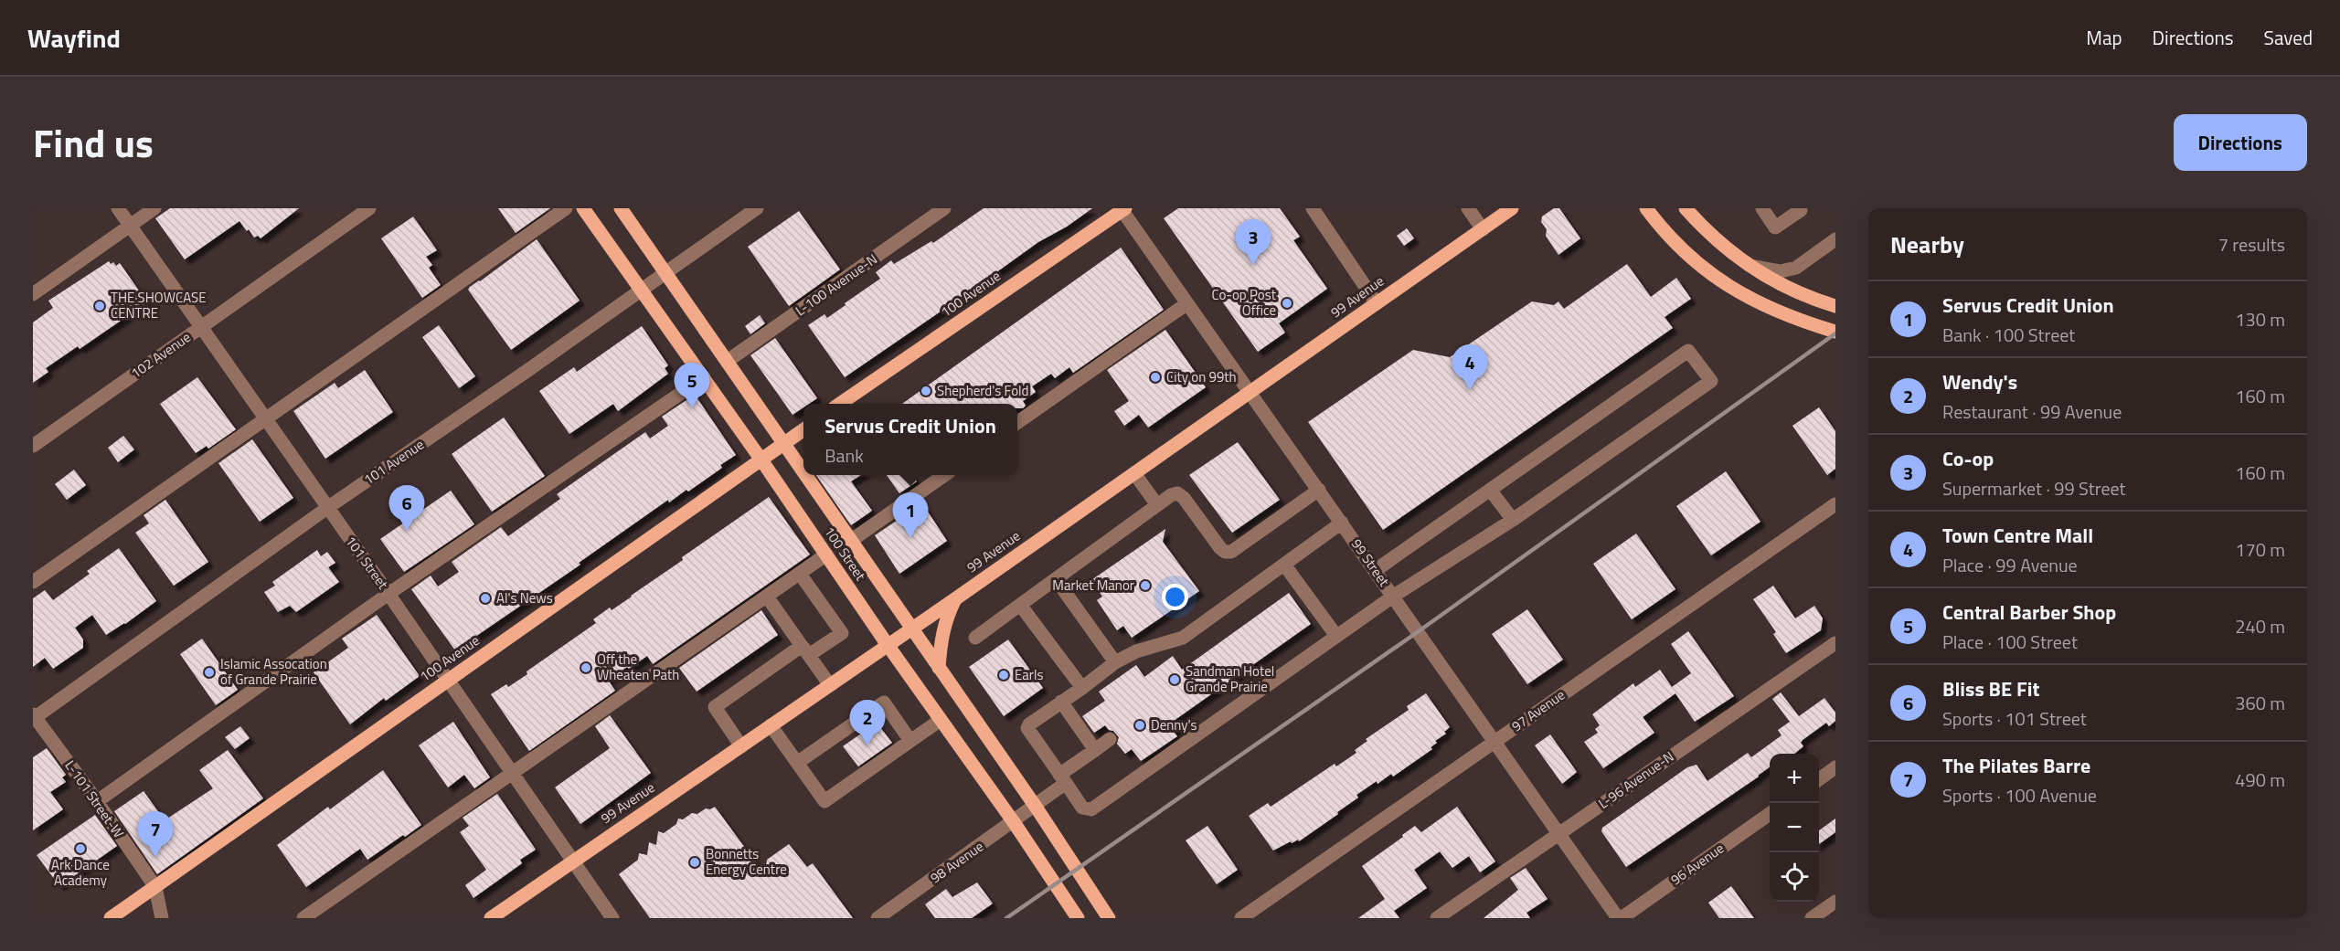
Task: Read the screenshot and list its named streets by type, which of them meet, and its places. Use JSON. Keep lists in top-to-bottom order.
{
  "streets": {
    "main road": ["100 Avenue", "99 Avenue", "100 Street"],
    "street": [
      "L-100 Avenue-N",
      "102 Avenue",
      "101 Avenue",
      "101 Street",
      "99 Street",
      "97 Avenue",
      "L-96 Avenue-N",
      "L-101 Street-W",
      "98 Avenue",
      "96 Avenue"
    ]
  },
  "crossings": [
    ["L-100 Avenue-N", "100 Street"],
    ["100 Avenue", "100 Street"],
    ["100 Avenue", "101 Street"],
    ["100 Avenue", "99 Street"],
    ["100 Avenue", "L-101 Street-W"],
    ["99 Avenue", "100 Street"],
    ["99 Avenue", "101 Street"],
    ["99 Avenue", "99 Street"],
    ["102 Avenue", "101 Street"],
    ["101 Avenue", "100 Street"],
    ["101 Avenue", "101 Street"],
    ["101 Avenue", "L-101 Street-W"],
    ["100 Street", "98 Avenue"],
    ["99 Street", "97 Avenue"],
    ["99 Street", "L-96 Avenue-N"],
    ["99 Street", "96 Avenue"]
  ],
  "places": [
    "Co-op Post Office",
    "THE SHOWCASE CENTRE",
    "City on 99th",
    "Shepherd's Fold",
    "Market Manor",
    "Al's News",
    "Off the Wheaten Path",
    "Islamic Assocation of Grande Prairie",
    "Earls",
    "Sandman Hotel Grande Prairie",
    "Denny's",
    "Ark Dance Academy",
    "Bonnetts Energy Centre"
  ],
  "page": {
    "header": "Wayfind",
    "nav": ["Map", "Directions", "Saved"],
    "title": "Find us",
    "buttons": "Directions",
    "heading": ["Nearby", "7 results"],
    "pins": [
      "3",
      "4",
      "5",
      "6",
      "1",
      "2",
      "7"
    ],
    "list": [
      {
        "mark": "1",
        "name": "Servus Credit Union",
        "note": "Bank · 100 Street",
        "value": "130 m"
      },
      {
        "mark": "2",
        "name": "Wendy's",
        "note": "Restaurant · 99 Avenue",
        "value": "160 m"
      },
      {
        "mark": "3",
        "name": "Co-op",
        "note": "Supermarket · 99 Street",
        "value": "160 m"
      },
      {
        "mark": "4",
        "name": "Town Centre Mall",
        "note": "Place · 99 Avenue",
        "value": "170 m"
      },
      {
        "mark": "5",
        "name": "Central Barber Shop",
        "note": "Place · 100 Street",
        "value": "240 m"
      },
      {
        "mark": "6",
        "name": "Bliss BE Fit",
        "note": "Sports · 101 Street",
        "value": "360 m"
      },
      {
        "mark": "7",
        "name": "The Pilates Barre",
        "note": "Sports · 100 Avenue",
        "value": "490 m"
      }
    ],
    "popup": ["Servus Credit Union", "Bank"],
    "map_buttons": ["+", "−"]
  }
}
